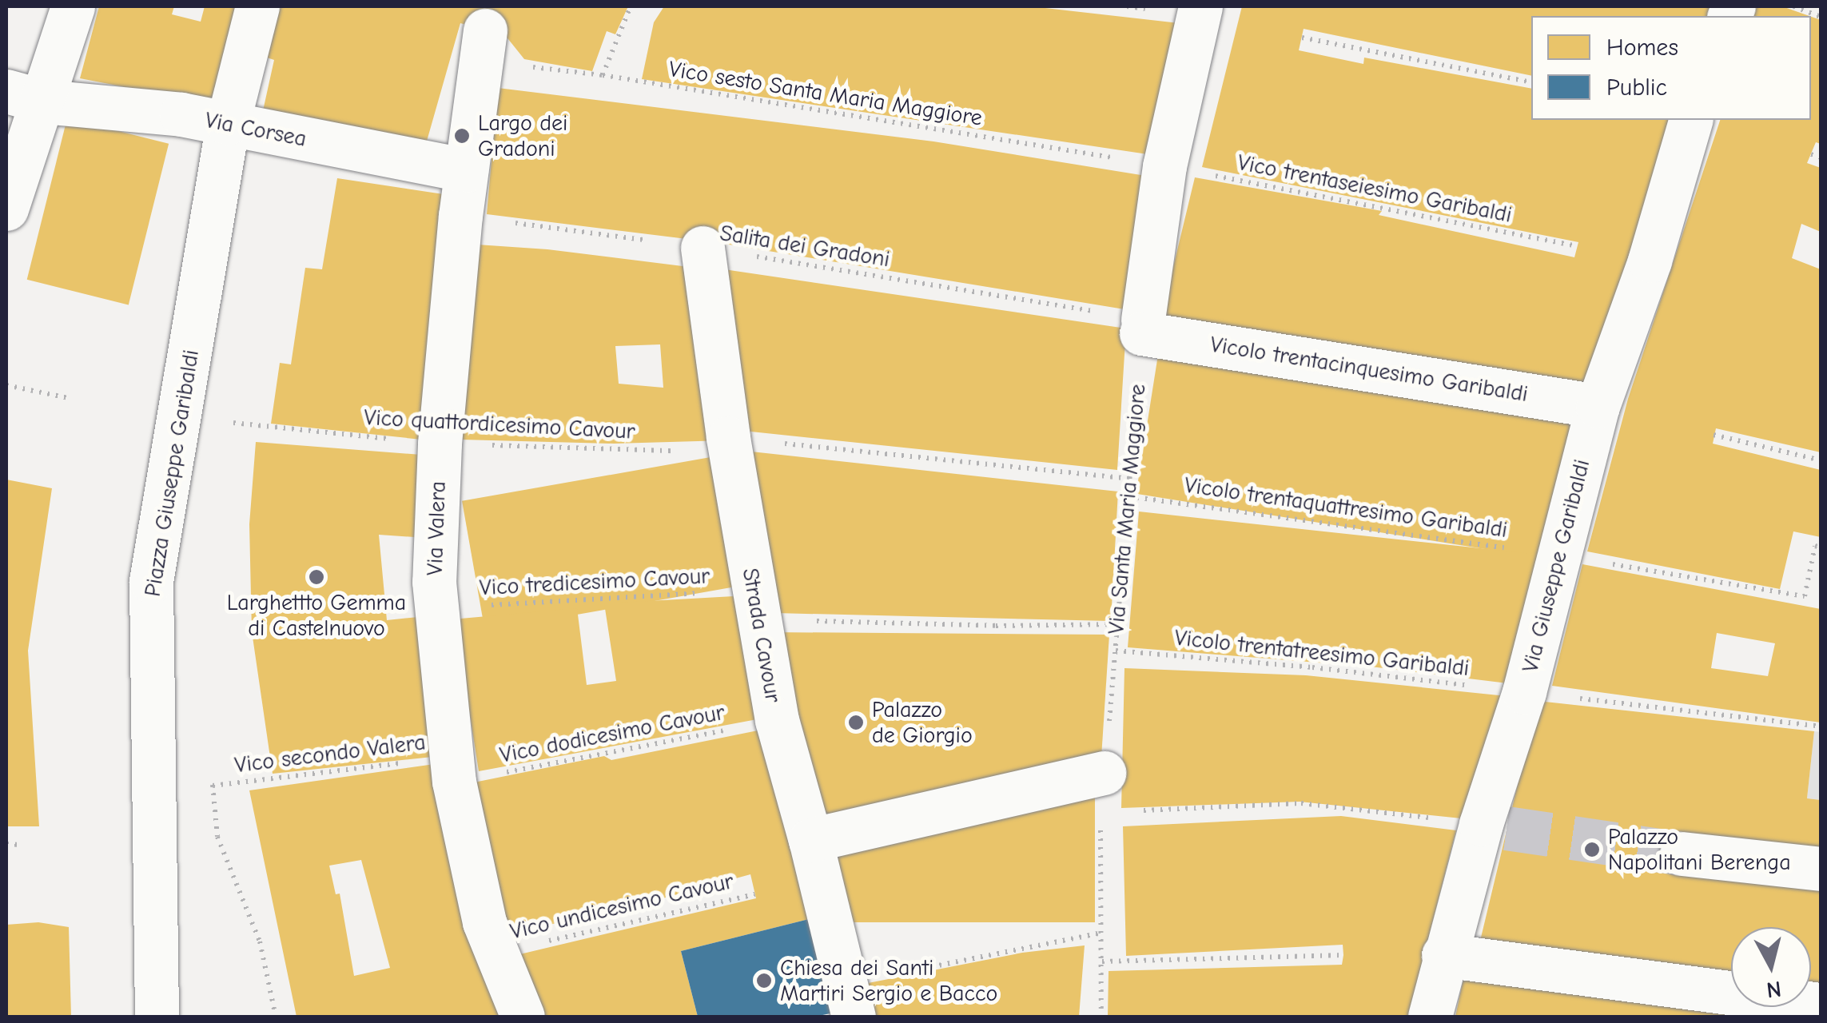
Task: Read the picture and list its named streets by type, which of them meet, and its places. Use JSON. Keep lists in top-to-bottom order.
{
  "streets": {
    "street": [
      "Via Corsea",
      "Vicolo trentacinquesimo Garibaldi",
      "Piazza Giuseppe Garibaldi",
      "Via Valera",
      "Via Giuseppe Garibaldi",
      "Strada Cavour"
    ],
    "path": [
      "Vico sesto Santa Maria Maggiore",
      "Vico trentaseiesimo Garibaldi",
      "Salita dei Gradoni",
      "Vico quattordicesimo Cavour",
      "Vicolo trentaquattresimo Garibaldi",
      "Via Santa Maria Maggiore",
      "Vico tredicesimo Cavour",
      "Vicolo trentatreesimo Garibaldi",
      "Vico dodicesimo Cavour",
      "Vico secondo Valera",
      "Vico undicesimo Cavour"
    ]
  },
  "crossings": [
    ["Vico sesto Santa Maria Maggiore", "Vico trentaseiesimo Garibaldi"],
    ["Vico sesto Santa Maria Maggiore", "Via Valera"],
    ["Via Corsea", "Piazza Giuseppe Garibaldi"],
    ["Via Corsea", "Via Valera"],
    ["Salita dei Gradoni", "Vicolo trentacinquesimo Garibaldi"],
    ["Salita dei Gradoni", "Via Santa Maria Maggiore"],
    ["Salita dei Gradoni", "Via Valera"],
    ["Salita dei Gradoni", "Strada Cavour"],
    ["Vicolo trentacinquesimo Garibaldi", "Via Santa Maria Maggiore"],
    ["Vicolo trentacinquesimo Garibaldi", "Via Giuseppe Garibaldi"],
    ["Vico quattordicesimo Cavour", "Via Santa Maria Maggiore"],
    ["Vico quattordicesimo Cavour", "Via Valera"],
    ["Vico quattordicesimo Cavour", "Strada Cavour"],
    ["Vicolo trentaquattresimo Garibaldi", "Via Santa Maria Maggiore"],
    ["Vicolo trentaquattresimo Garibaldi", "Via Giuseppe Garibaldi"],
    ["Via Santa Maria Maggiore", "Vico tredicesimo Cavour"],
    ["Via Santa Maria Maggiore", "Vicolo trentatreesimo Garibaldi"],
    ["Via Valera", "Vico tredicesimo Cavour"],
    ["Via Valera", "Vico dodicesimo Cavour"],
    ["Via Valera", "Vico secondo Valera"],
    ["Via Valera", "Vico undicesimo Cavour"],
    ["Via Giuseppe Garibaldi", "Vicolo trentatreesimo Garibaldi"],
    ["Vico tredicesimo Cavour", "Strada Cavour"],
    ["Strada Cavour", "Vico dodicesimo Cavour"],
    ["Vico dodicesimo Cavour", "Vico secondo Valera"]
  ],
  "places": [
    "Largo dei Gradoni",
    "Larghettto Gemma di Castelnuovo",
    "Palazzo de Giorgio",
    "Palazzo Napolitani Berenga",
    "Chiesa dei Santi Martiri Sergio e Bacco"
  ],
  "legend": ["Homes", "Public"],
  "north": "bottom"
}
